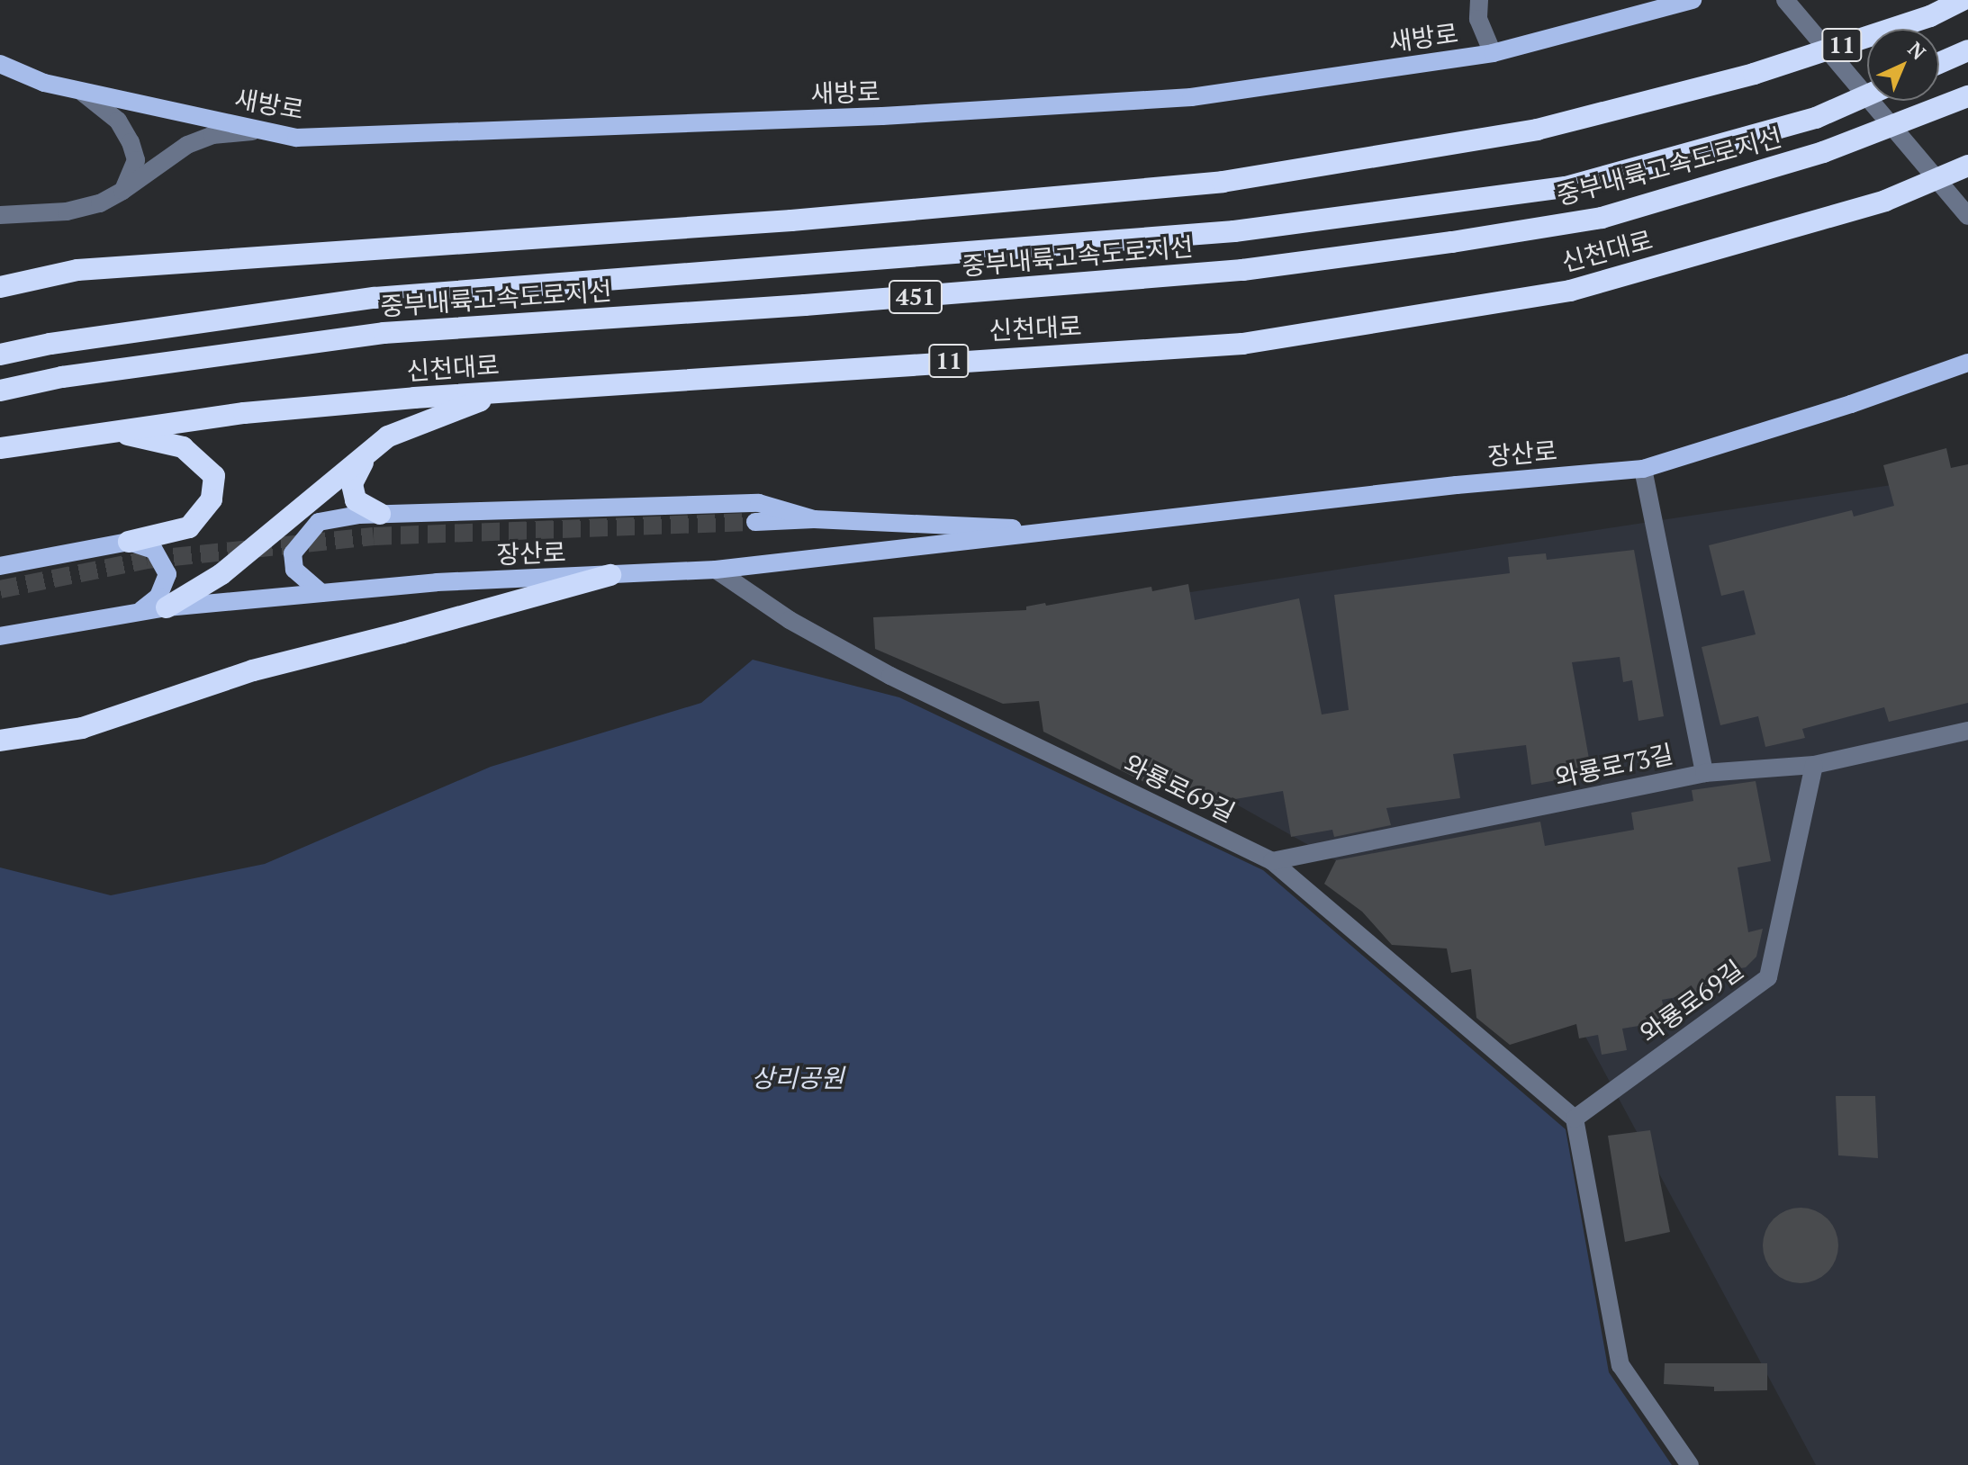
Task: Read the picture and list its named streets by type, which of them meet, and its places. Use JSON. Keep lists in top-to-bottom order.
{
  "streets": {
    "highway": [
      "11",
      "중부내륙고속도로지선",
      "신천대로",
      "451"
    ],
    "main road": ["새방로", "장산로"],
    "street": ["와룡로73길", "와룡로69길"]
  },
  "crossings": [
    ["장산로", "와룡로69길"],
    ["와룡로73길", "와룡로69길"]
  ],
  "parks": ["상리공원"],
  "north": "top right"
}
